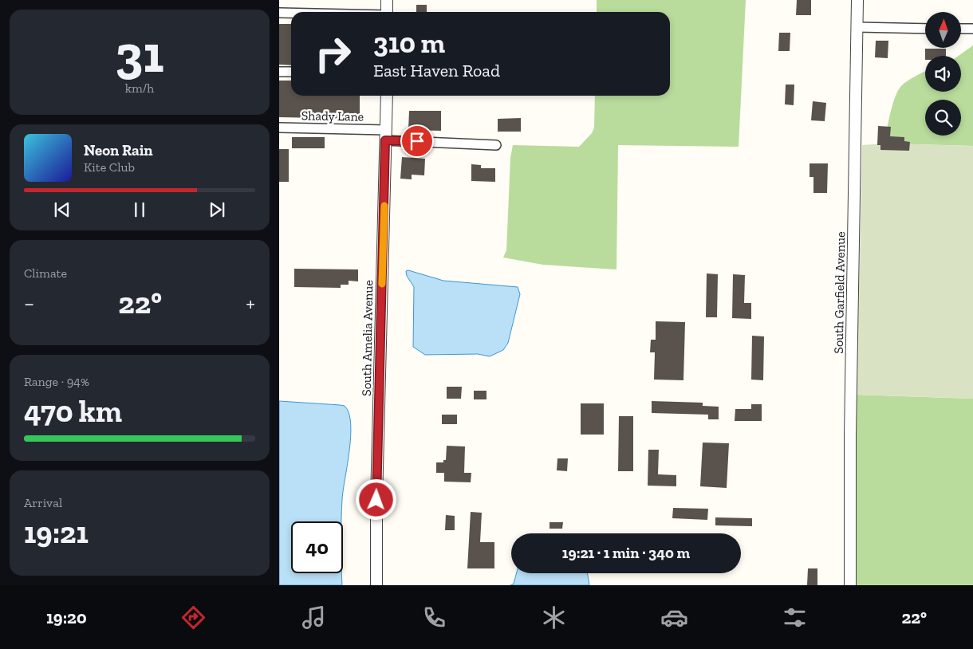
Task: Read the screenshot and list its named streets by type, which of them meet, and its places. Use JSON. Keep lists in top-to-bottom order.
{
  "streets": {
    "street": ["Shady Lane", "South Garfield Avenue", "South Amelia Avenue"]
  },
  "crossings": [
    ["Shady Lane", "South Amelia Avenue"]
  ],
  "north": "top",
  "page": {
    "tile": [
      ["31", "km/h"],
      "Climate",
      ["Range · 94%", "470 km"],
      ["Arrival", "19:21"]
    ],
    "turn": ["310 m", "East Haven Road"],
    "song": ["Neon Rain", "Kite Club"],
    "heat": ["−", "22°", "+"],
    "limit": "40",
    "trip": "19:21 · 1 min · 340 m",
    "tabs": ["19:20", "22°"]
  }
}
